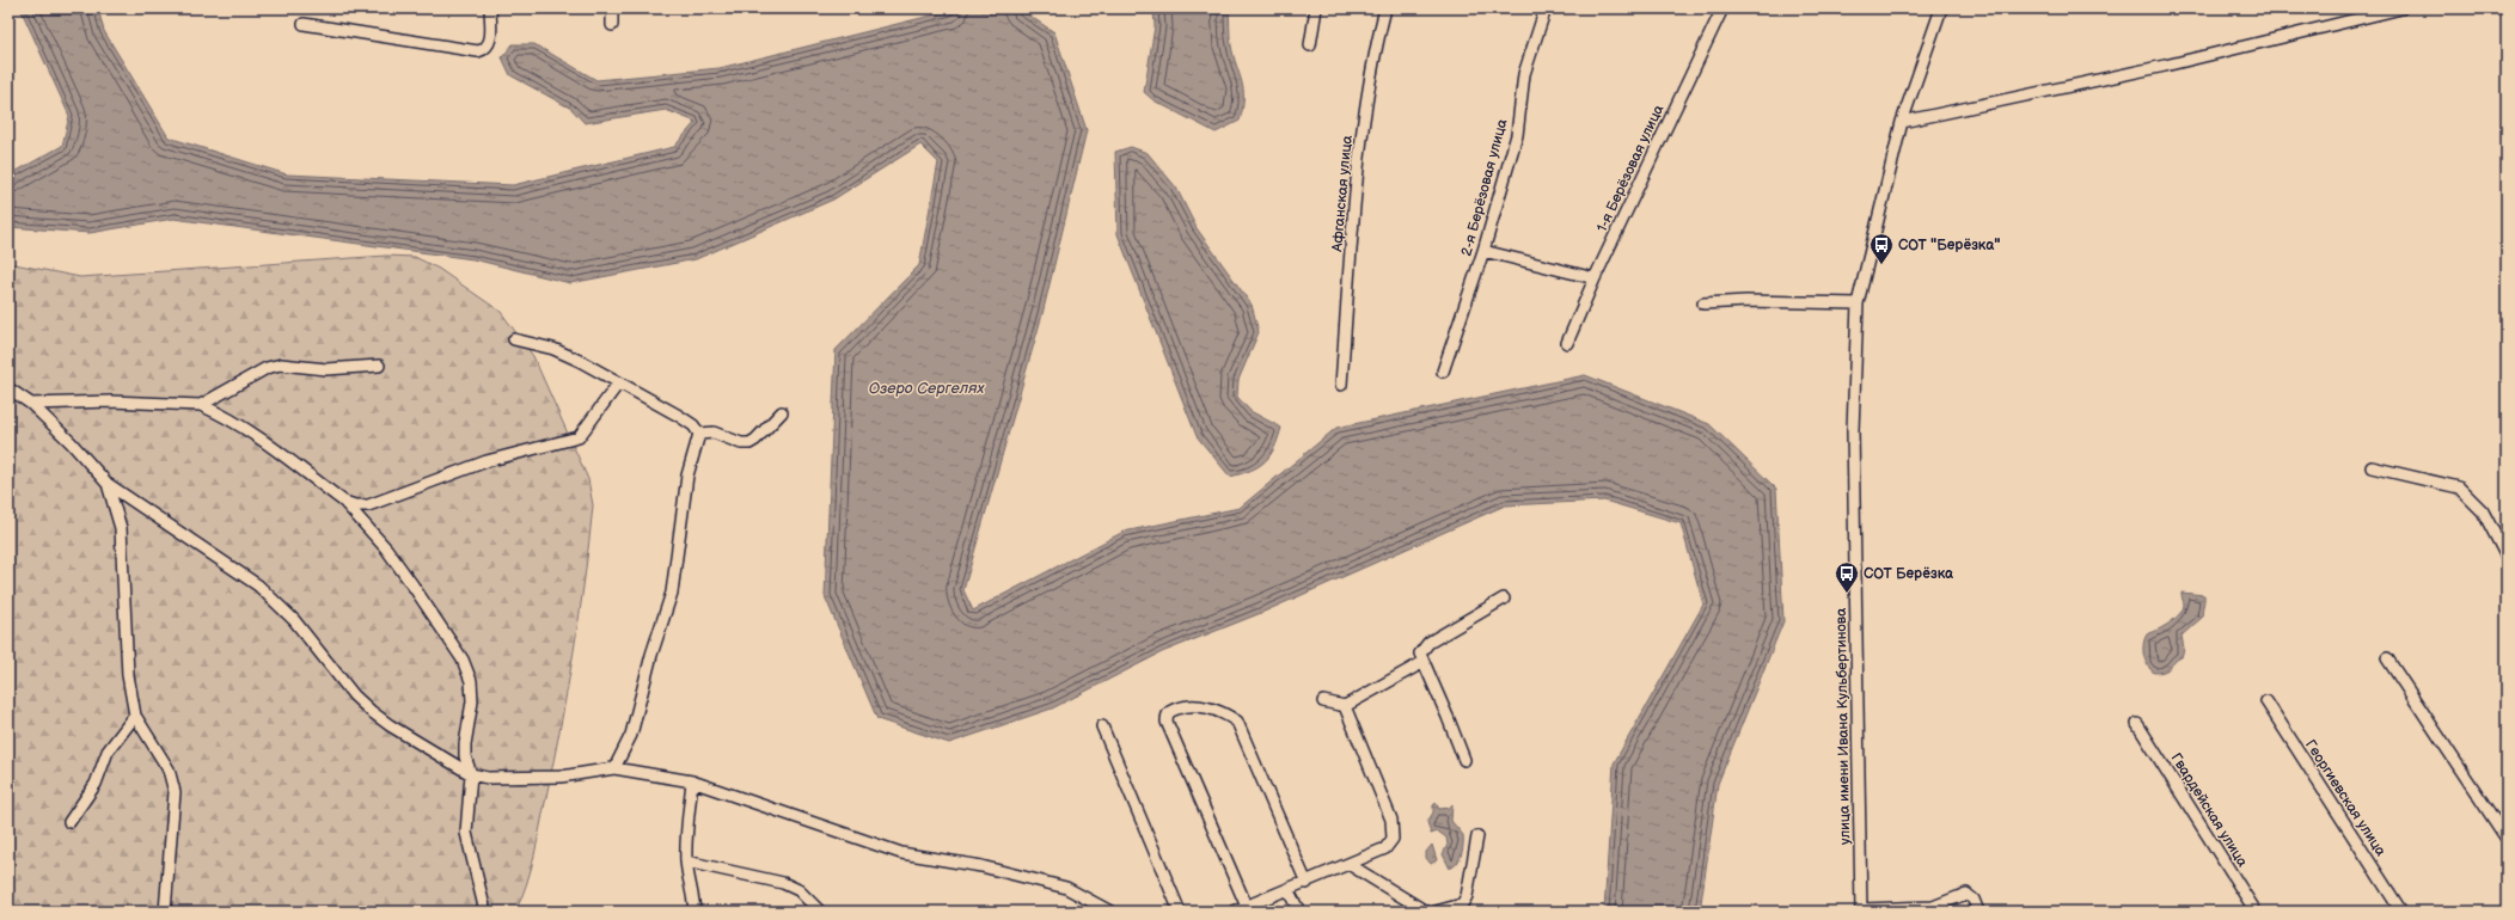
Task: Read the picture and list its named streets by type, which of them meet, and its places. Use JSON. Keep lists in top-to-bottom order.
{
  "streets": {
    "street": [
      "1-я Берёзовая улица",
      "2-я Берёзовая улица",
      "Афганская улица",
      "улица имени Ивана Кульбертинова",
      "Георгиевская улица",
      "Гвардейская улица"
    ]
  },
  "water": ["Озеро Сергелях"],
  "places": {
    "bus stop": ["СОТ \"Берёзка\"", "СОТ Берёзка"]
  }
}
